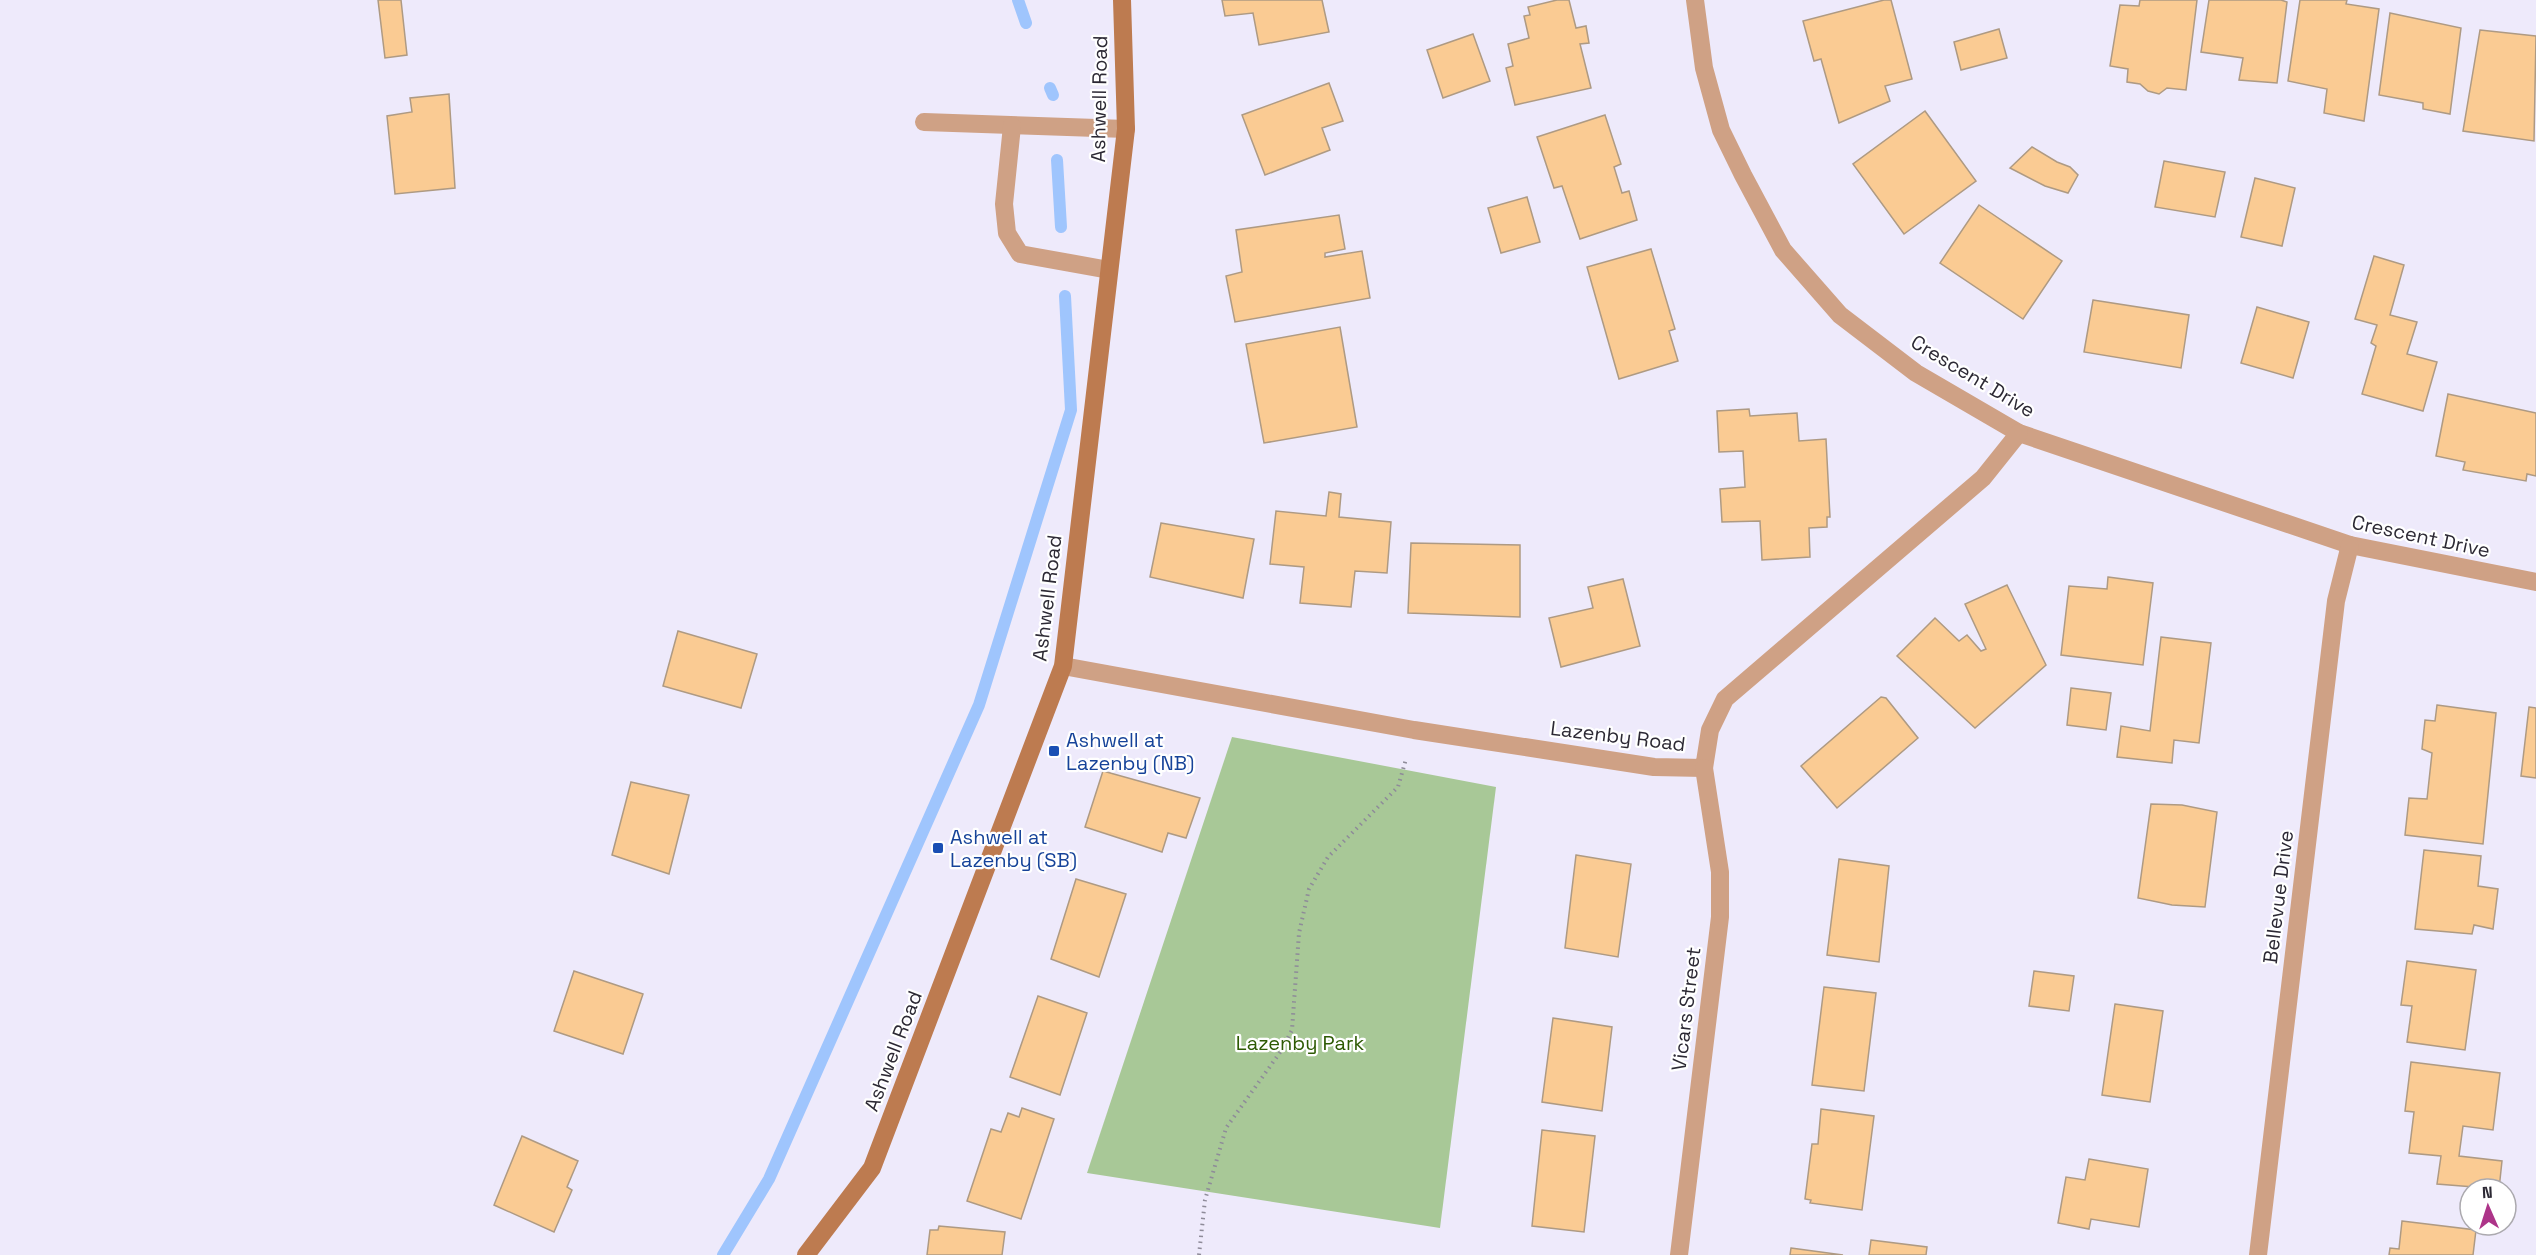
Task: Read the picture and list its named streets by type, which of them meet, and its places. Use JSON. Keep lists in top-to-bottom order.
{
  "streets": {
    "street": [
      "Ashwell Road",
      "Crescent Drive",
      "Lazenby Road",
      "Bellevue Drive",
      "Vicars Street"
    ]
  },
  "crossings": [
    ["Ashwell Road", "Lazenby Road"],
    ["Crescent Drive", "Lazenby Road"],
    ["Crescent Drive", "Bellevue Drive"],
    ["Lazenby Road", "Vicars Street"]
  ],
  "parks": ["Lazenby Park"],
  "places": {
    "transit": ["Ashwell at Lazenby (NB)", "Ashwell at Lazenby (SB)"]
  },
  "north": "top"
}
